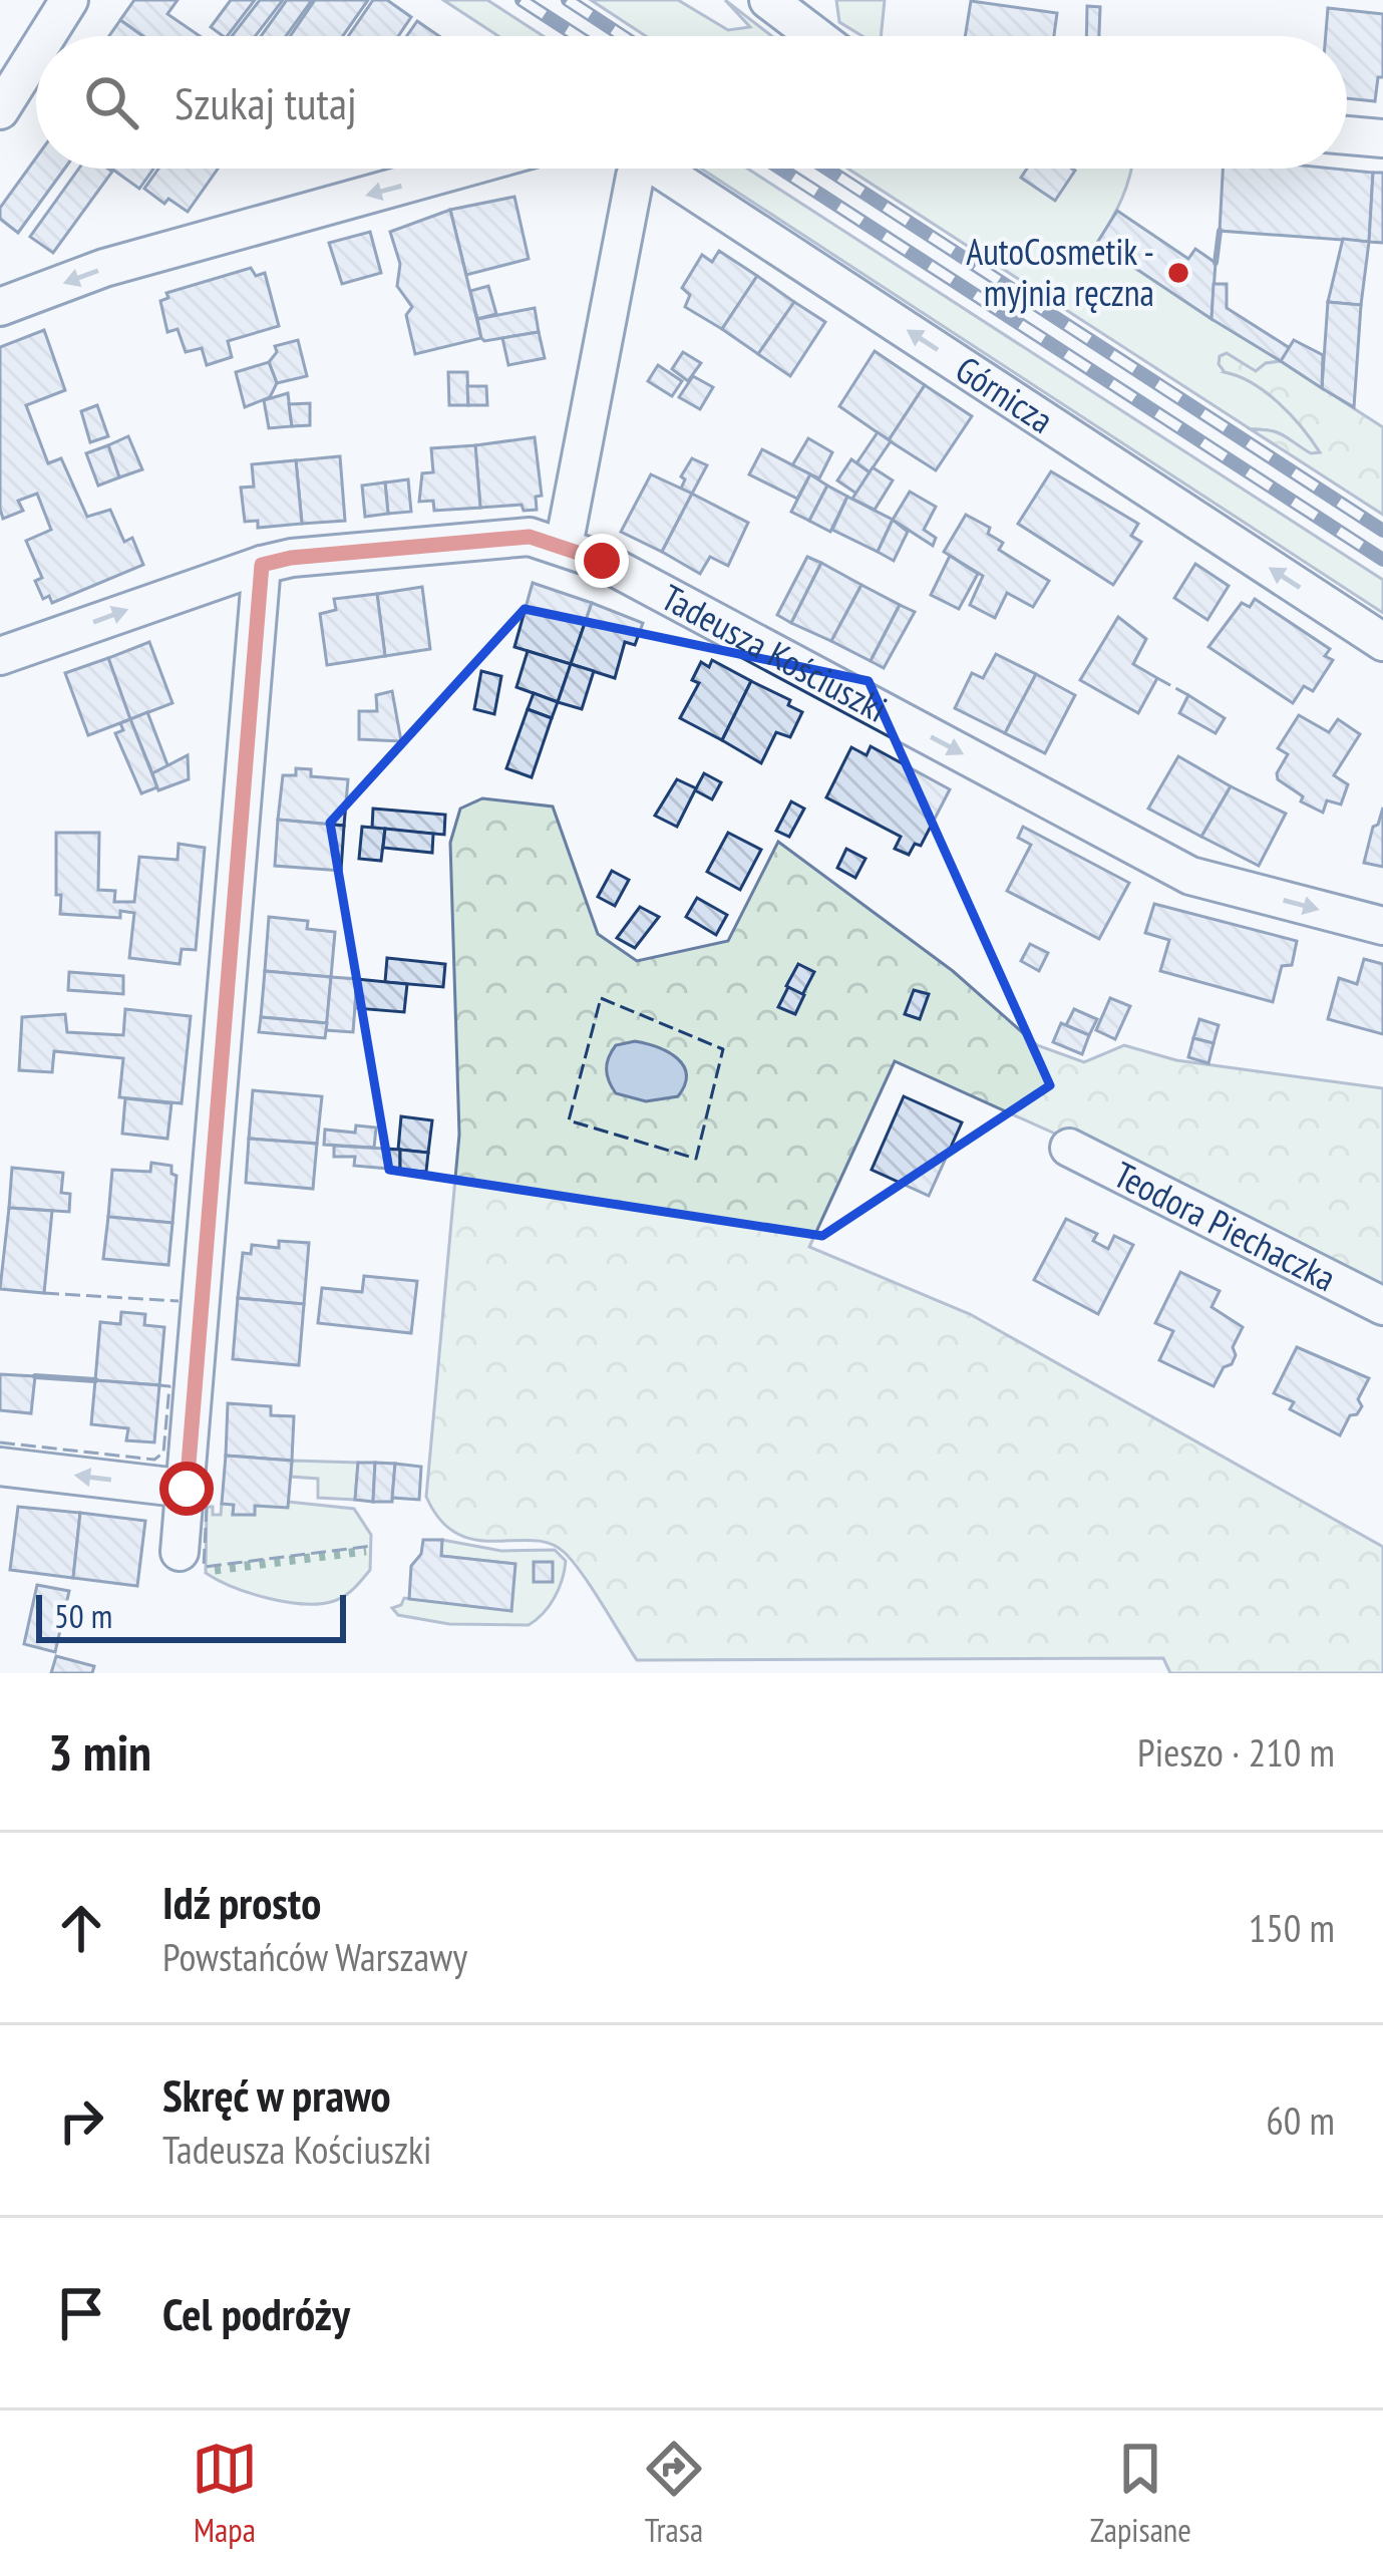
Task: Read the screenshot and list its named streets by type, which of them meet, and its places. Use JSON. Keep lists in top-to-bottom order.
{
  "streets": {
    "street": ["Górnicza", "Tadeusza Kościuszki", "Teodora Piechaczka"]
  },
  "one_way": ["Górnicza", "Tadeusza Kościuszki"],
  "places": ["AutoCosmetik - myjnia ręczna"],
  "scale_bar": "50 m",
  "page": {
    "search": "Szukaj tutaj",
    "scale": "50 m",
    "heading": ["3 min", "Pieszo · 210 m"],
    "list": [
      ["Idź prosto", "Powstańców Warszawy", "150 m"],
      ["Skręć w prawo", "Tadeusza Kościuszki", "60 m"],
      "Cel podróży"
    ],
    "nav": ["Mapa", "Trasa", "Zapisane"]
  }
}
